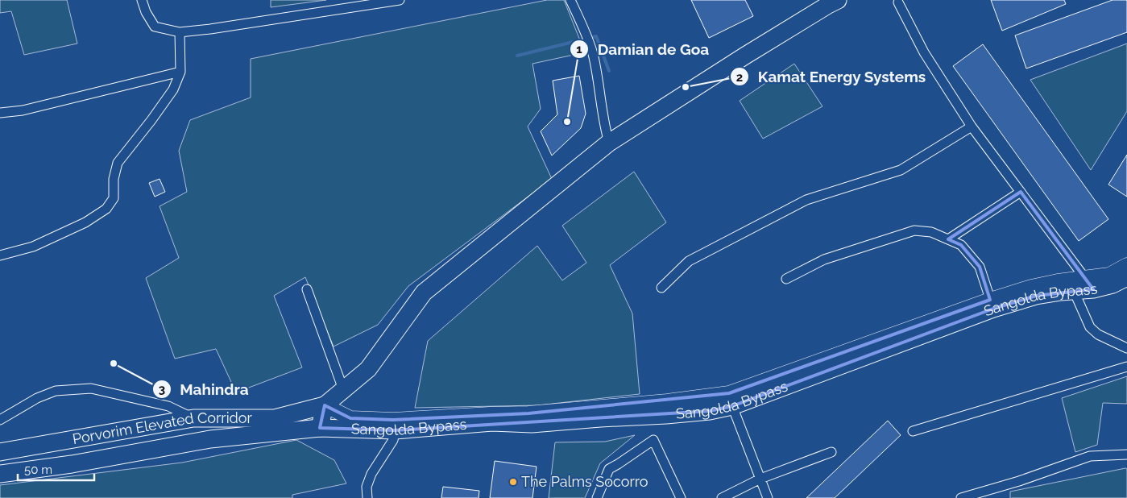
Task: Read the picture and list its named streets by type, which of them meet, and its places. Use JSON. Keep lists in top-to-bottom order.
{
  "streets": {
    "highway": ["Sangolda Bypass", "Porvorim Elevated Corridor"]
  },
  "crossings": [
    ["Sangolda Bypass", "Porvorim Elevated Corridor"]
  ],
  "places": [
    "Kamat Energy Systems",
    "Damian de Goa",
    "Mahindra",
    "The Palms Socorro"
  ],
  "scale_bar": "50 m"
}
